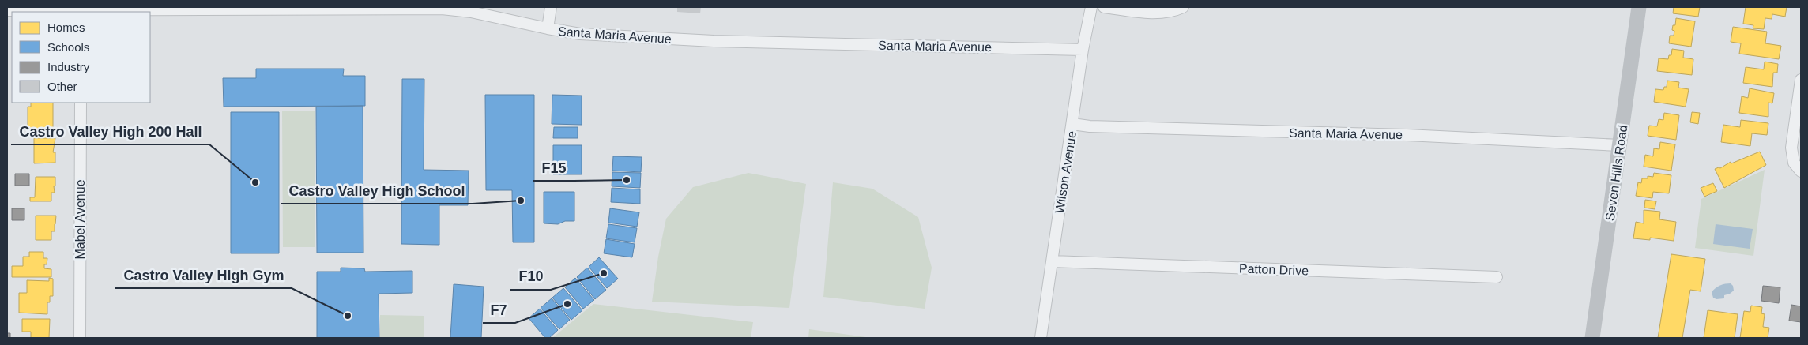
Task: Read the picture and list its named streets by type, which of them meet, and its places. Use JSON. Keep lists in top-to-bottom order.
{
  "streets": {
    "street": [
      "Santa Maria Avenue",
      "Wilson Avenue",
      "Seven Hills Road",
      "Mabel Avenue",
      "Patton Drive"
    ]
  },
  "crossings": [
    ["Santa Maria Avenue", "Wilson Avenue"],
    ["Santa Maria Avenue", "Seven Hills Road"],
    ["Wilson Avenue", "Patton Drive"]
  ],
  "places": [
    "F15",
    "Castro Valley High 200 Hall",
    "Castro Valley High School",
    "F10",
    "F7",
    "Castro Valley High Gym"
  ],
  "legend": [
    "Homes",
    "Schools",
    "Industry",
    "Other"
  ]
}
